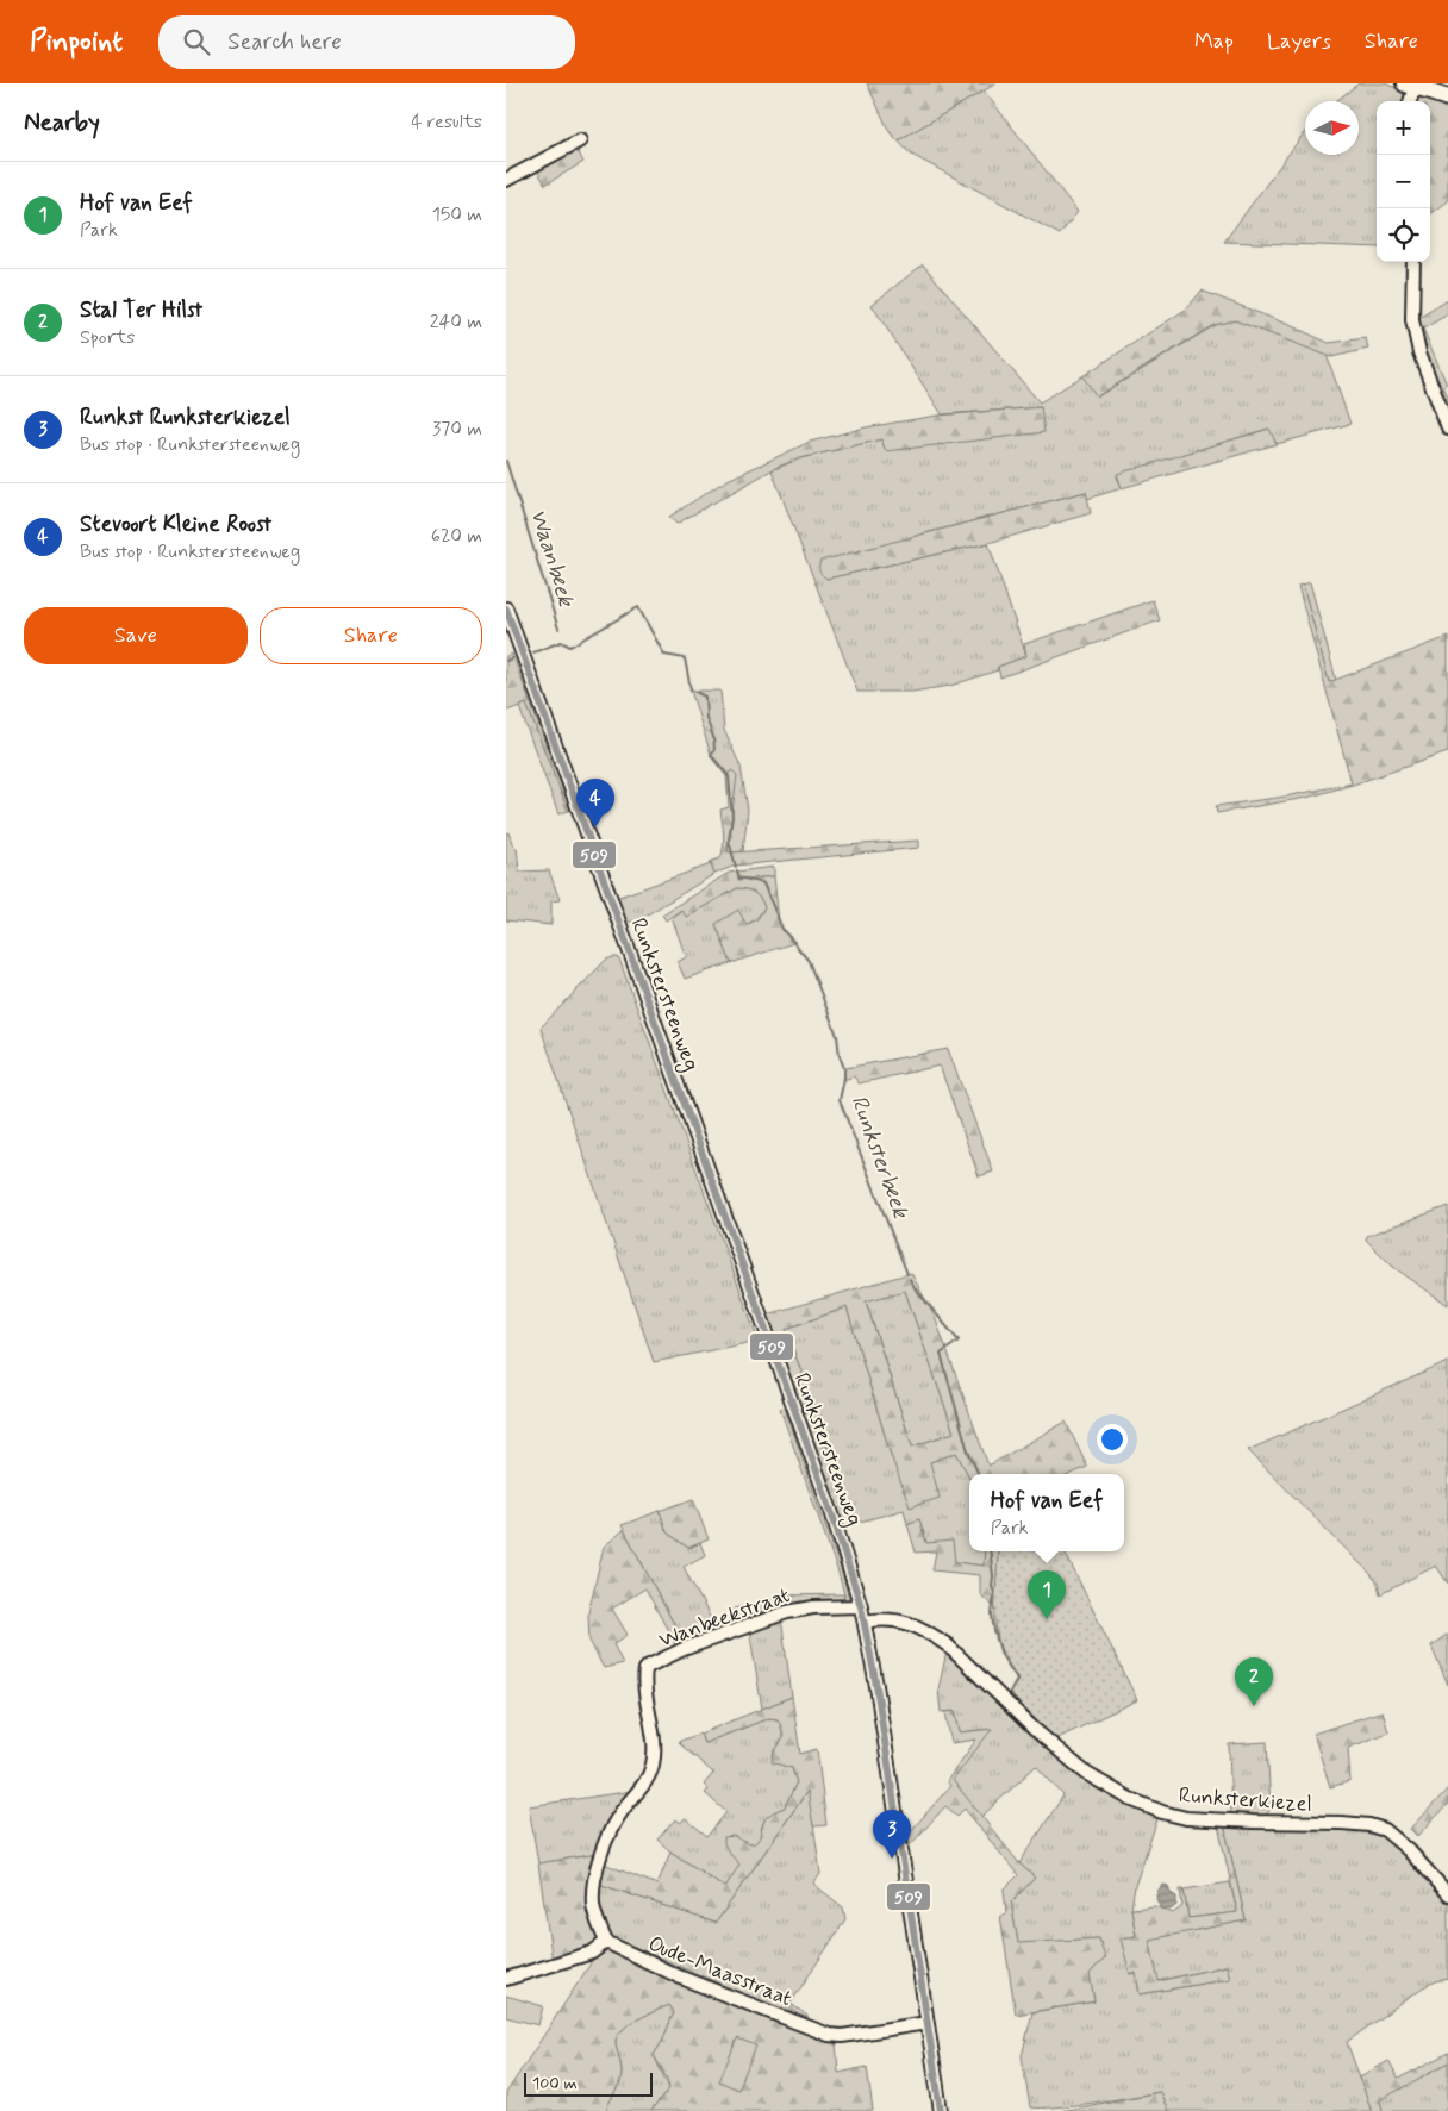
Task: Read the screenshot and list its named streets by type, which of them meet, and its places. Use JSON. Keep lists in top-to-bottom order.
{
  "streets": {
    "street": [
      "Runkstersteenweg",
      "Wanbeekstraat",
      "Runksterkiezel",
      "Oude-Maasstraat"
    ]
  },
  "crossings": [
    ["Runkstersteenweg", "Wanbeekstraat"],
    ["Runkstersteenweg", "Runksterkiezel"],
    ["Runkstersteenweg", "Oude-Maasstraat"],
    ["Wanbeekstraat", "Oude-Maasstraat"]
  ],
  "water": ["Waanbeek", "Runksterbeek"],
  "lines": ["transit line 509"],
  "scale_bar": "100 m",
  "north": "right",
  "page": {
    "header": "Pinpoint",
    "search": "Search here",
    "nav": ["Map", "Layers", "Share"],
    "heading": ["Nearby", "4 results"],
    "map_buttons": ["+", "−"],
    "list": [
      {
        "mark": "1",
        "name": "Hof van Eef",
        "note": "Park",
        "value": "150 m"
      },
      {
        "mark": "2",
        "name": "Stal Ter Hilst",
        "note": "Sports",
        "value": "240 m"
      },
      {
        "mark": "3",
        "name": "Runkst Runksterkiezel",
        "note": "Bus stop · Runkstersteenweg",
        "value": "370 m"
      },
      {
        "mark": "4",
        "name": "Stevoort Kleine Roost",
        "note": "Bus stop · Runkstersteenweg",
        "value": "620 m"
      }
    ],
    "buttons": ["Save", "Share"],
    "pins": [
      "4",
      "1",
      "2",
      "3"
    ],
    "popup": ["Hof van Eef", "Park"],
    "scale": "100 m"
  }
}
